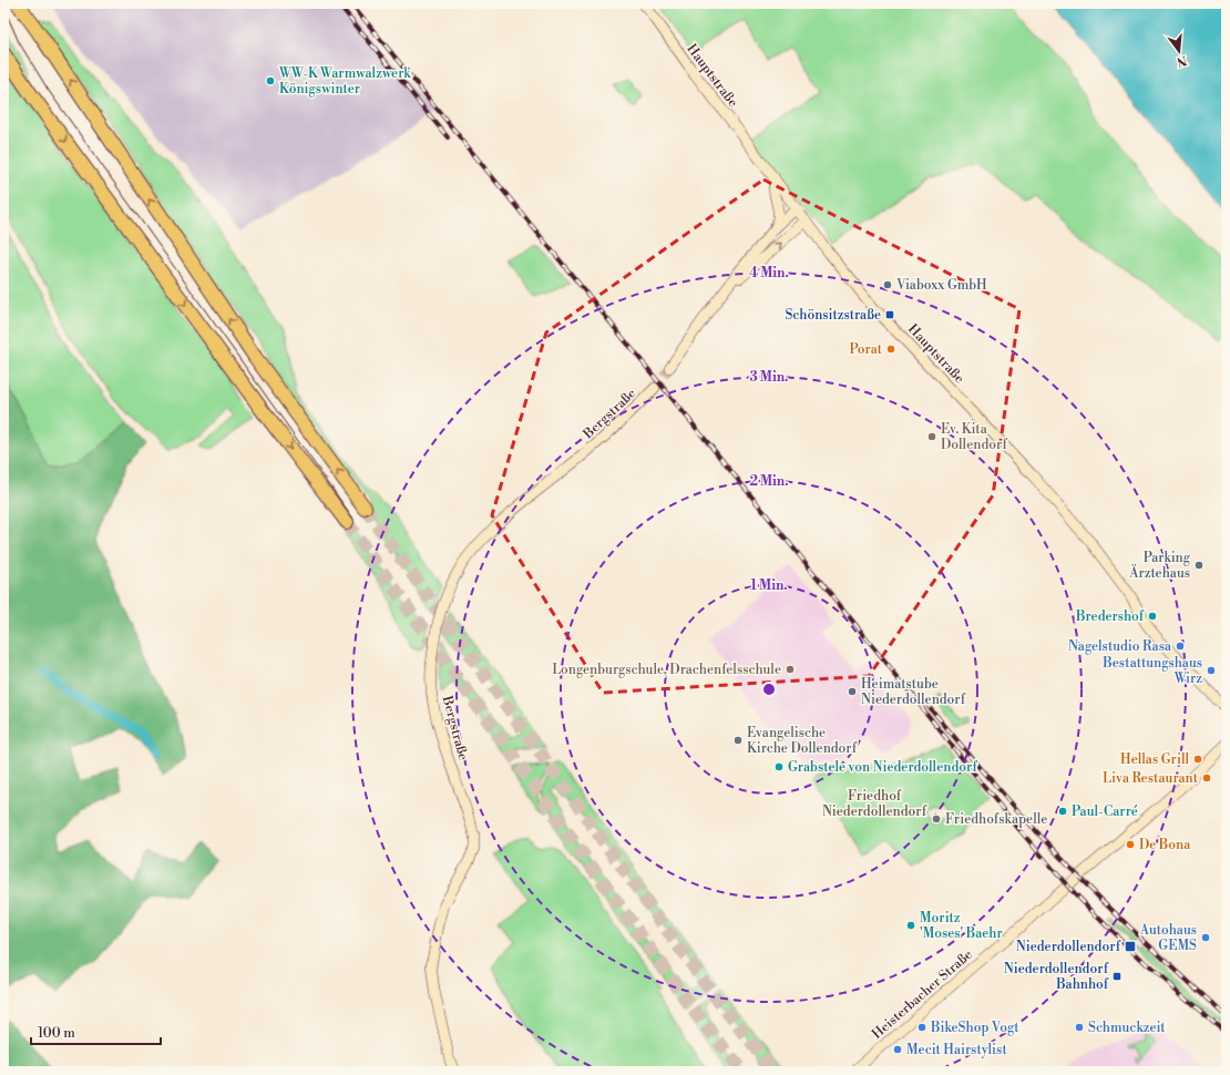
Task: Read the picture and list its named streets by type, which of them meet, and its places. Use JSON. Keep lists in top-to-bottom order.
{
  "streets": {
    "street": ["Hauptstraße", "Bergstraße", "Heisterbacher Straße"]
  },
  "parks": ["Friedhof Niederdollendorf"],
  "places": {
    "other": [
      "WW-K Warmwalzwerk Königswinter",
      "Viaboxx GmbH",
      "Porat",
      "Ev. Kita Dollendorf",
      "Parking Ärztehaus",
      "Bredershof",
      "Nagelstudio Rasa",
      "Longenburgschule, Drachenfelsschule",
      "Bestattungshaus Wirz",
      "Heimatstube Niederdollendorf",
      "Evangelische Kirche Dollendorf",
      "Hellas Grill",
      "Grabstele von Niederdollendorf",
      "Liva Restaurant",
      "Paul-Carré",
      "Friedhofskapelle",
      "De Bona",
      "Moritz 'Moses' Baehr",
      "Autohaus GEMS",
      "BikeShop Vogt",
      "Schmuckzeit",
      "Mecit Hairstylist"
    ],
    "transit": ["Schönsitzstraße", "Niederdollendorf", "Niederdollendorf Bahnhof"]
  },
  "scale_bar": "100 m",
  "north": "bottom",
  "rings": [
    "4 Min.",
    "3 Min.",
    "2 Min.",
    "1 Min."
  ]
}
